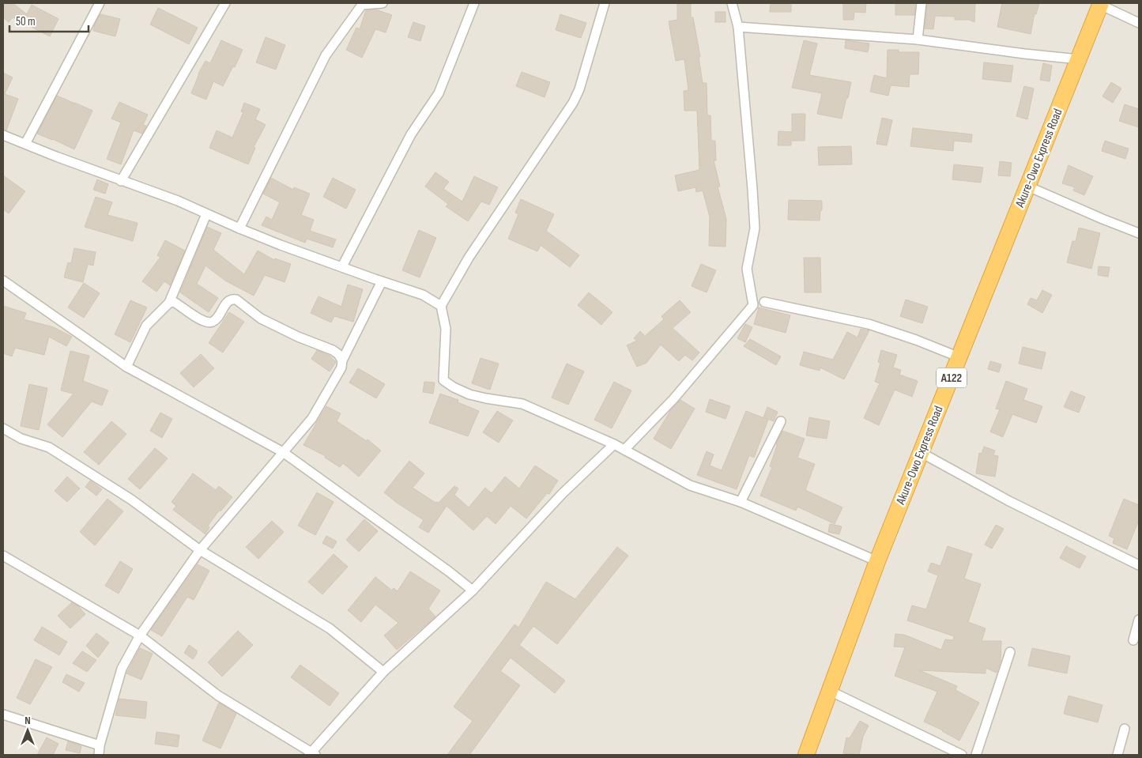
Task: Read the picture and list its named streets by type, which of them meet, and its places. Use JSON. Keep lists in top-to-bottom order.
{
  "streets": {
    "highway": ["Akure-Owo Express Road", "A122"]
  },
  "scale_bar": "50 m",
  "north": "top"
}
